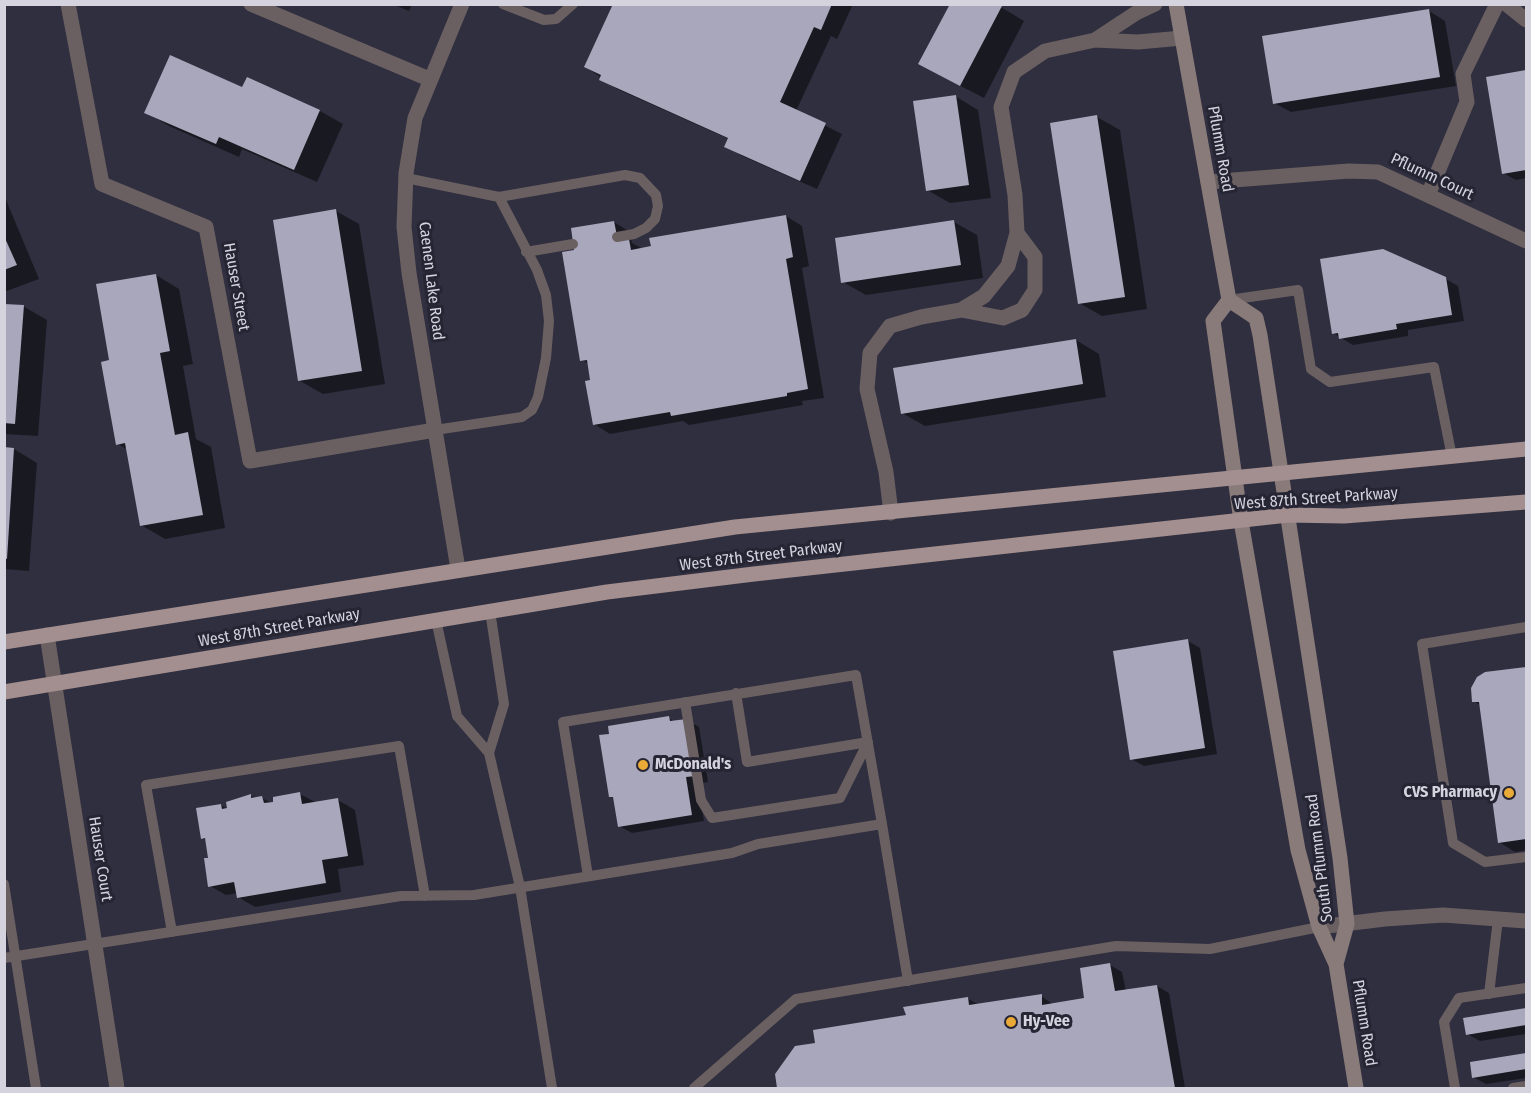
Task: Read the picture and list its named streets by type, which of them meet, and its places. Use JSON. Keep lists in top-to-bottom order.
{
  "streets": {
    "main road": ["Pflumm Road", "West 87th Street Parkway", "South Pflumm Road"],
    "street": [
      "Pflumm Court",
      "Caenen Lake Road",
      "Hauser Street",
      "Hauser Court"
    ]
  },
  "crossings": [
    ["Pflumm Road", "Pflumm Court"],
    ["Pflumm Road", "South Pflumm Road"],
    ["Caenen Lake Road", "Hauser Street"],
    ["Caenen Lake Road", "West 87th Street Parkway"],
    ["West 87th Street Parkway", "South Pflumm Road"],
    ["West 87th Street Parkway", "Hauser Court"]
  ],
  "places": ["McDonald's", "CVS Pharmacy", "Hy-Vee"]
}
